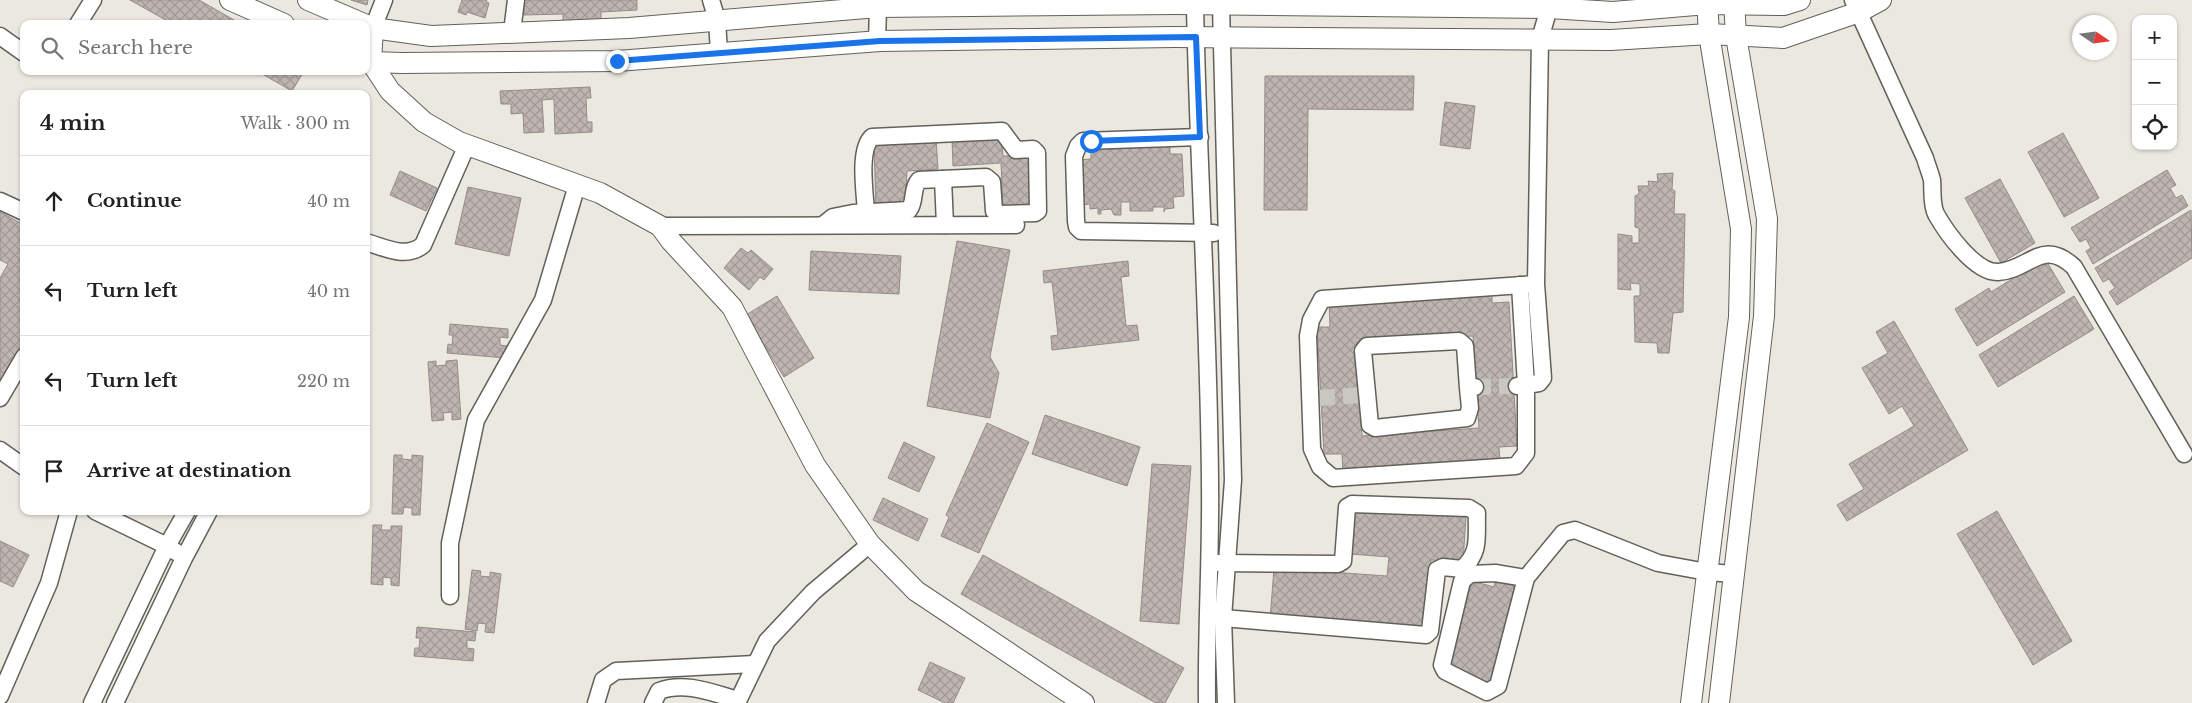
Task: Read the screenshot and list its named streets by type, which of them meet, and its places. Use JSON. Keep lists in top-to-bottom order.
{
  "north": "right",
  "page": {
    "map_buttons": ["+", "−"],
    "search": "Search here",
    "heading": ["4 min", "Walk · 300 m"],
    "list": [
      ["Continue", "40 m"],
      ["Turn left", "40 m"],
      ["Turn left", "220 m"],
      "Arrive at destination"
    ]
  }
}
